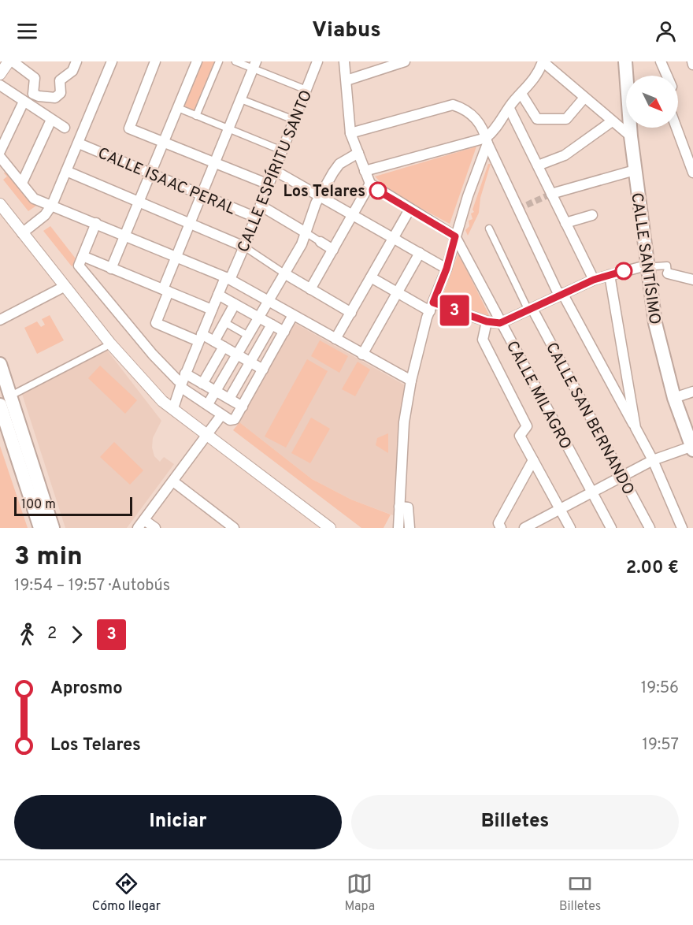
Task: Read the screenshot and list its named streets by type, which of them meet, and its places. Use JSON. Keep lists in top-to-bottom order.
{
  "streets": {
    "main road": ["CALLE SANTÍSIMO"],
    "street": [
      "CALLE ESPÍRITU SANTO",
      "CALLE ISAAC PERAL",
      "CALLE MILAGRO",
      "CALLE SAN BERNANDO"
    ]
  },
  "crossings": [
    ["CALLE ESPÍRITU SANTO", "CALLE ISAAC PERAL"]
  ],
  "places": ["Los Telares"],
  "lines": ["bus line 3"],
  "scale_bar": "100 m",
  "north": "bottom right",
  "page": {
    "header": "Viabus",
    "on_map": "3",
    "scale": "100 m",
    "heading": ["3 min", "19:54 – 19:57 · Autobús", "2.00 €"],
    "legs": ["2", "3"],
    "list": [
      {
        "name": "Aprosmo",
        "value": "19:56"
      },
      {
        "name": "Los Telares",
        "value": "19:57"
      }
    ],
    "buttons": ["Iniciar", "Billetes"],
    "tabs": ["Cómo llegar", "Mapa", "Billetes"]
  }
}
